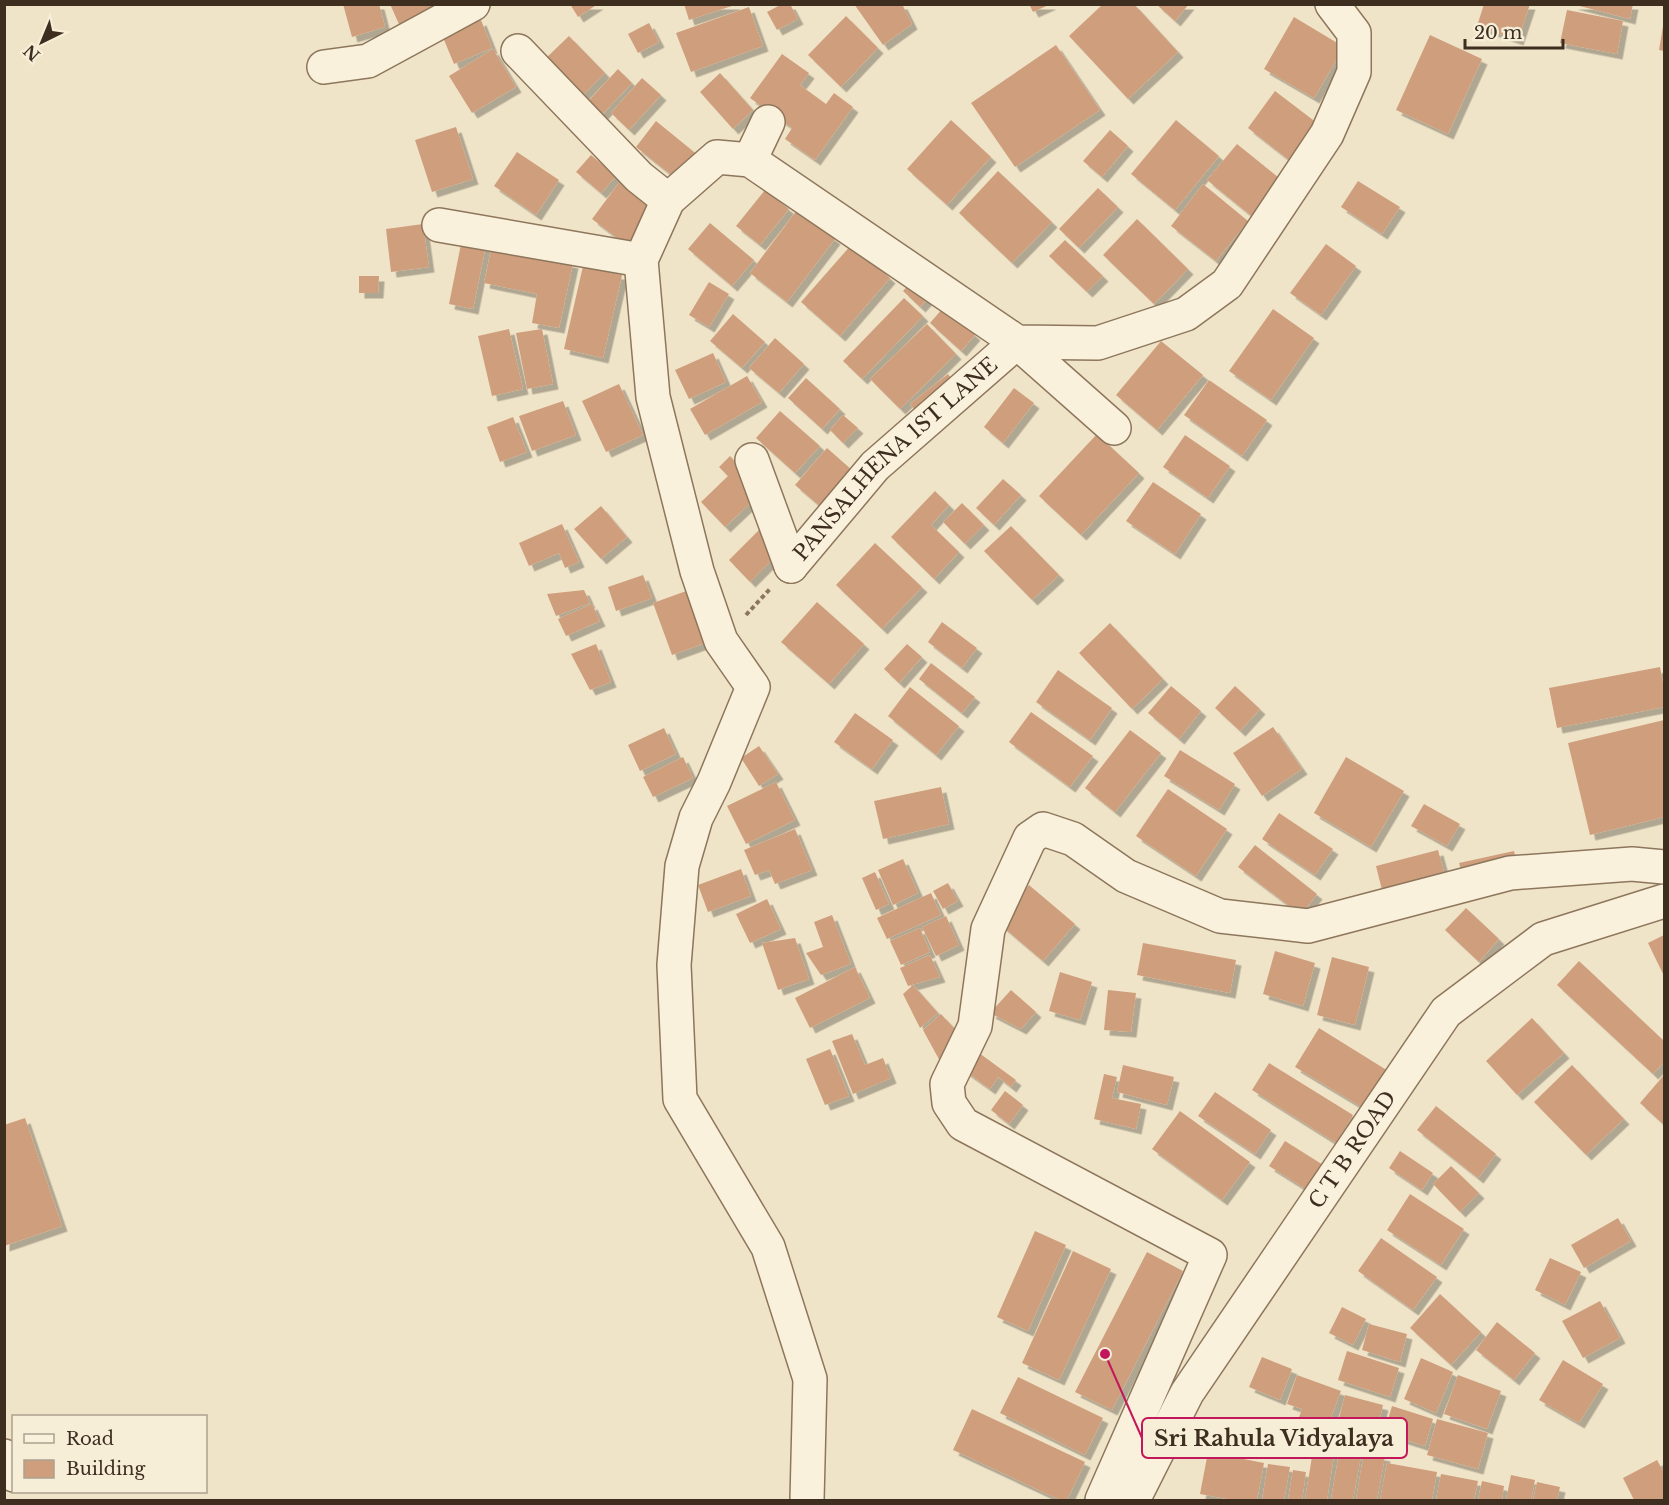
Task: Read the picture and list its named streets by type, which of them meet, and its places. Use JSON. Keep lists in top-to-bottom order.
{
  "streets": {
    "street": ["PANSALHENA 1ST LANE", "C T B ROAD"]
  },
  "places": ["Sri Rahula Vidyalaya"],
  "legend": ["Road", "Building"],
  "scale_bar": "20 m",
  "north": "bottom left"
}
